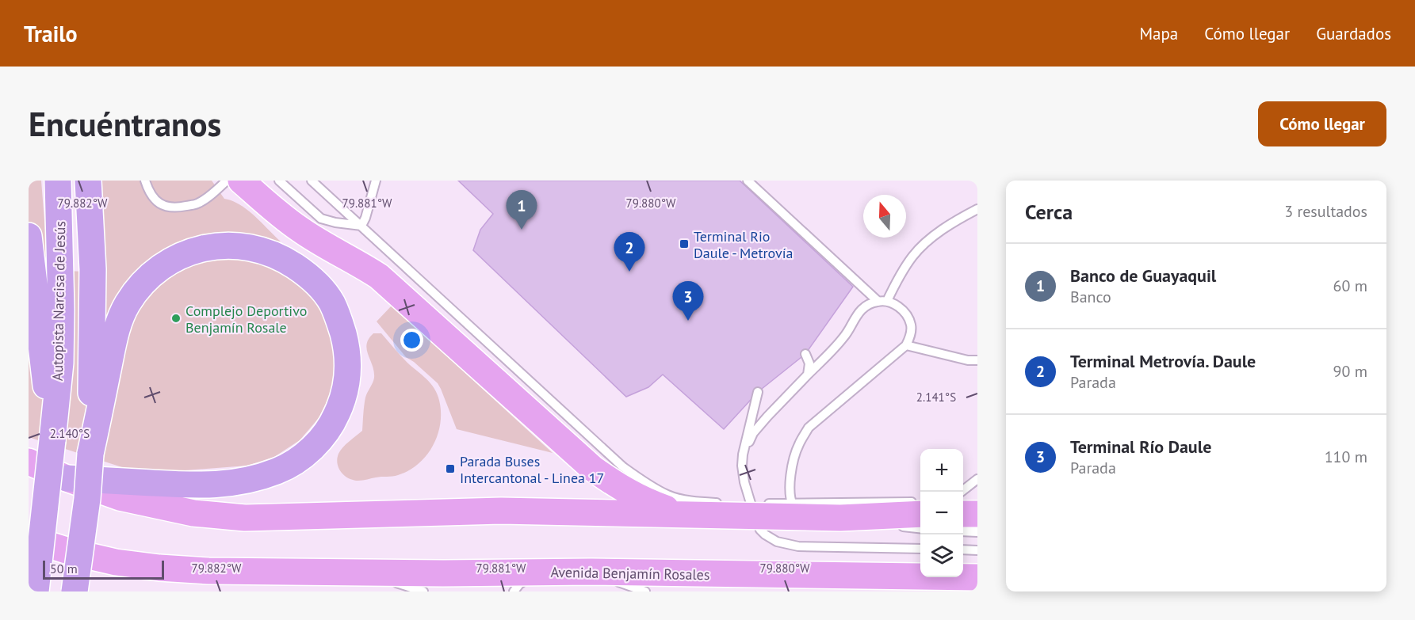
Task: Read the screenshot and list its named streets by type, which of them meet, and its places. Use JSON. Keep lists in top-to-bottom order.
{
  "streets": {
    "highway": ["Autopista Narcisa de Jesús"],
    "main road": ["Avenida Benjamín Rosales"]
  },
  "places": {
    "transit": ["Terminal Rio Daule - Metrovía", "Parada Buses Intercantonal - Linea 17"],
    "other": ["Complejo Deportivo Benjamín Rosale"]
  },
  "scale_bar": "50 m",
  "north": "top",
  "page": {
    "header": "Trailo",
    "nav": ["Mapa", "Cómo llegar", "Guardados"],
    "buttons": "Cómo llegar",
    "title": "Encuéntranos",
    "heading": ["Cerca", "3 resultados"],
    "pins": ["1", "2", "3"],
    "list": [
      {
        "mark": "1",
        "name": "Banco de Guayaquil",
        "note": "Banco",
        "value": "60 m"
      },
      {
        "mark": "2",
        "name": "Terminal Metrovía. Daule",
        "note": "Parada",
        "value": "90 m"
      },
      {
        "mark": "3",
        "name": "Terminal Río Daule",
        "note": "Parada",
        "value": "110 m"
      }
    ],
    "map_buttons": ["+", "−"],
    "scale": "50 m"
  },
  "coordinates": [
    "79.882°W",
    "79.881°W",
    "79.880°W",
    "2.141°S",
    "2.140°S"
  ]
}
